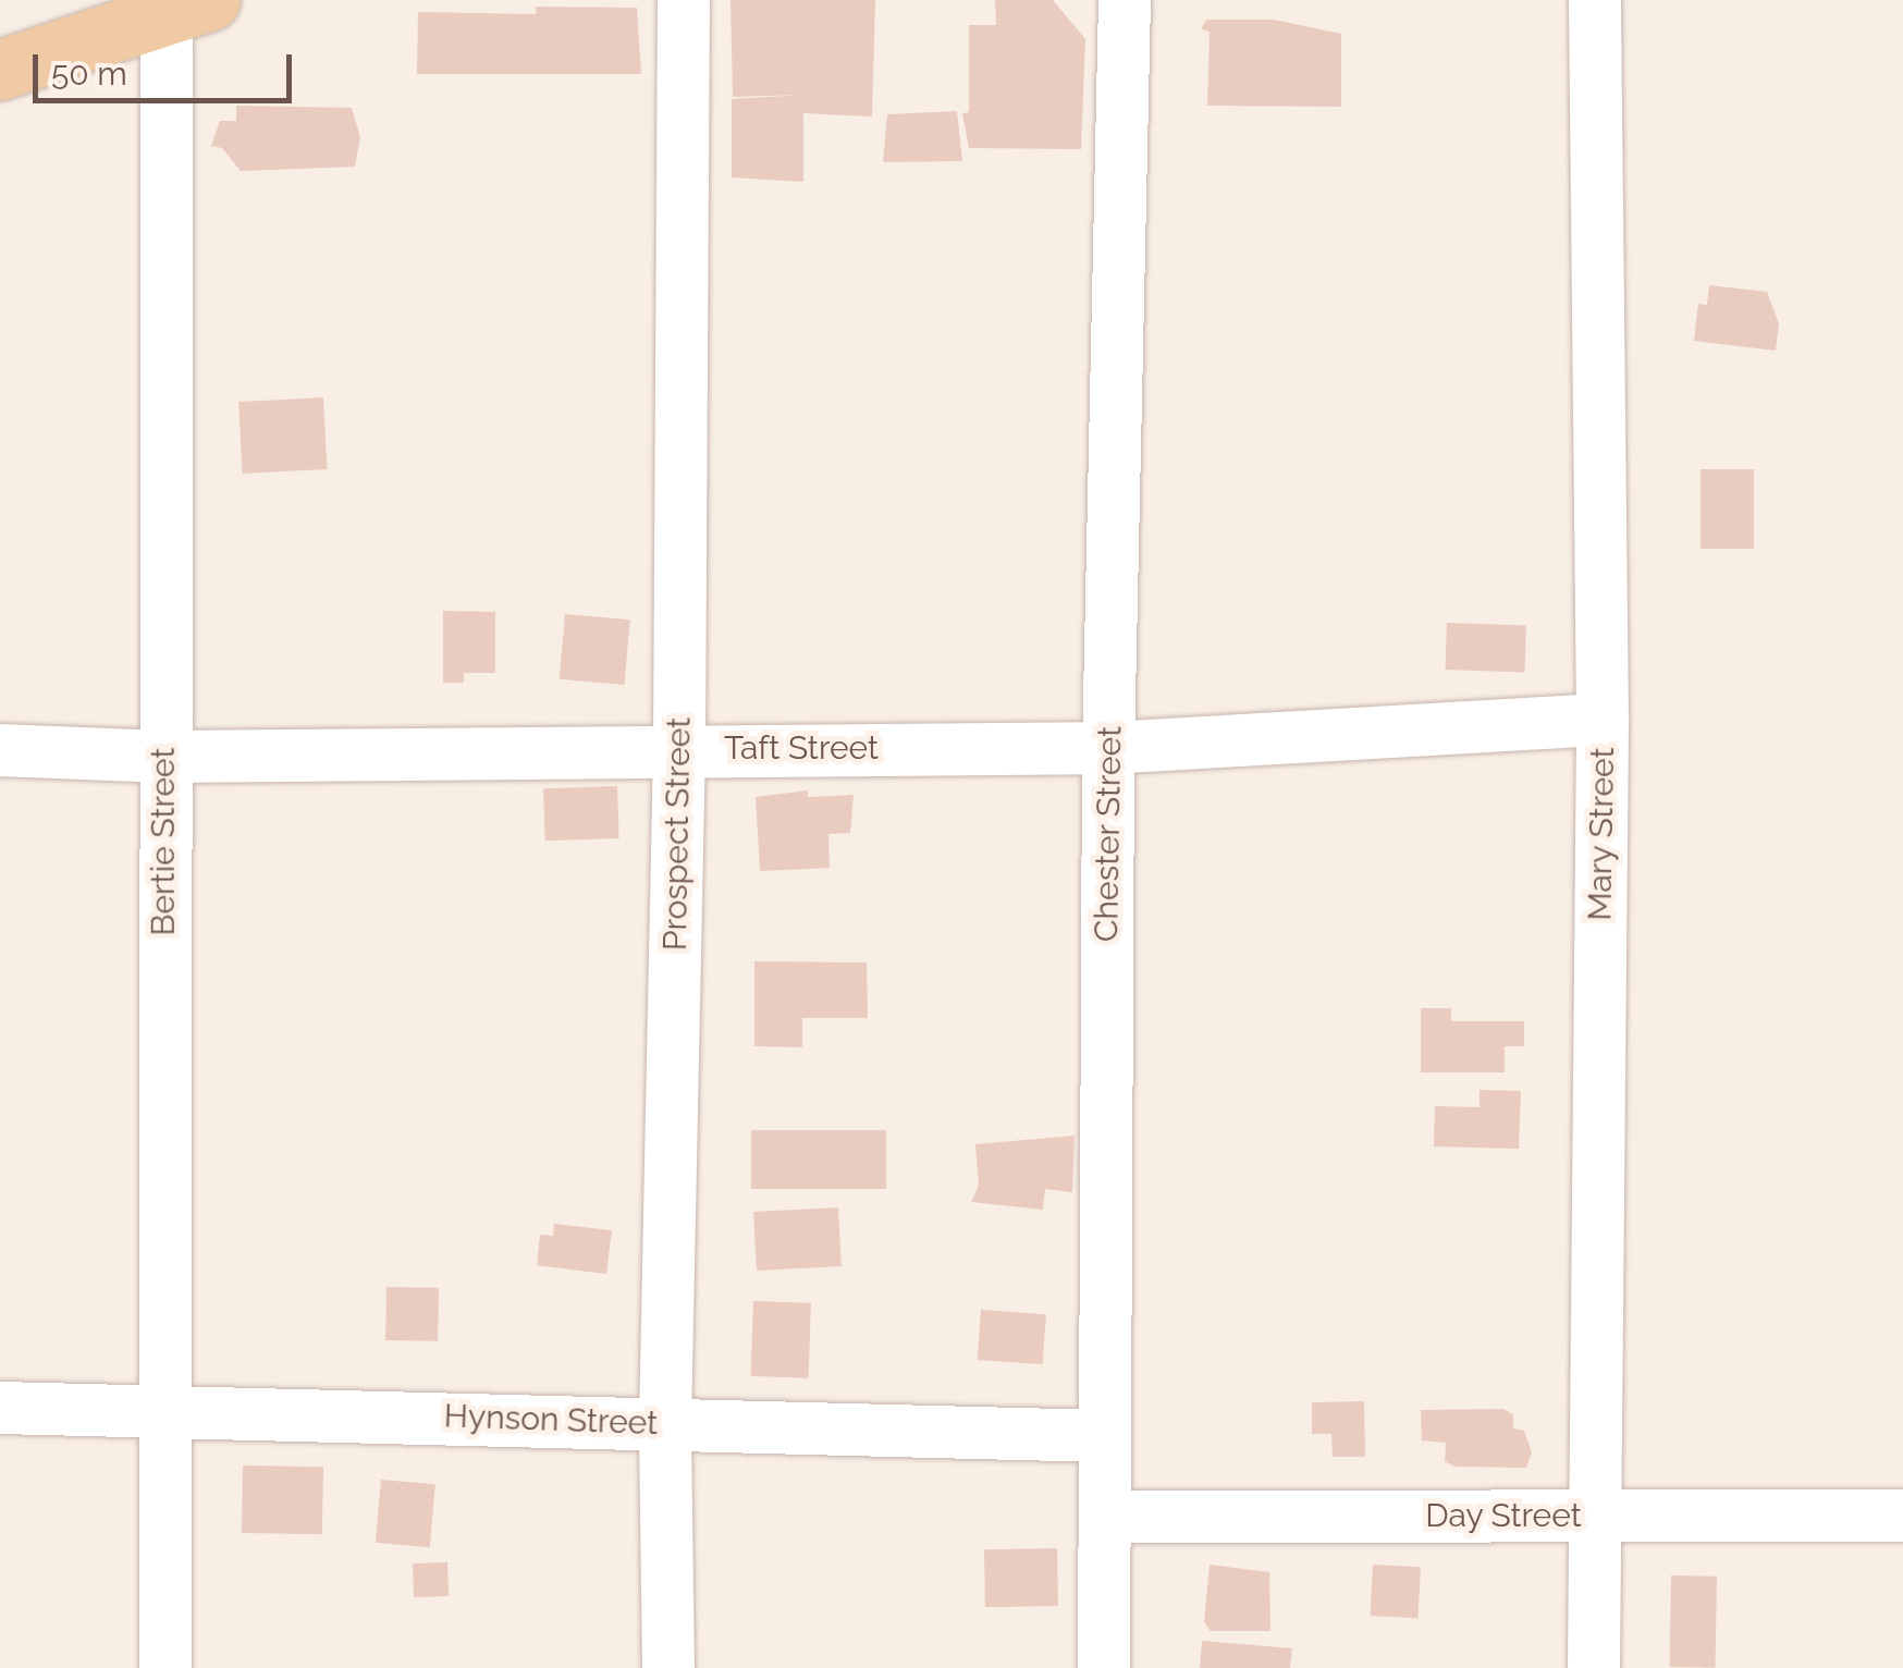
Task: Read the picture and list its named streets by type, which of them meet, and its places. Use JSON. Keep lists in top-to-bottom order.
{
  "streets": {
    "street": [
      "Taft Street",
      "Prospect Street",
      "Chester Street",
      "Mary Street",
      "Bertie Street",
      "Hynson Street",
      "Day Street"
    ]
  },
  "crossings": [
    ["Taft Street", "Prospect Street"],
    ["Taft Street", "Chester Street"],
    ["Taft Street", "Mary Street"],
    ["Taft Street", "Bertie Street"],
    ["Prospect Street", "Hynson Street"],
    ["Chester Street", "Hynson Street"],
    ["Chester Street", "Day Street"],
    ["Mary Street", "Day Street"],
    ["Bertie Street", "Hynson Street"]
  ],
  "scale_bar": "50 m"
}
